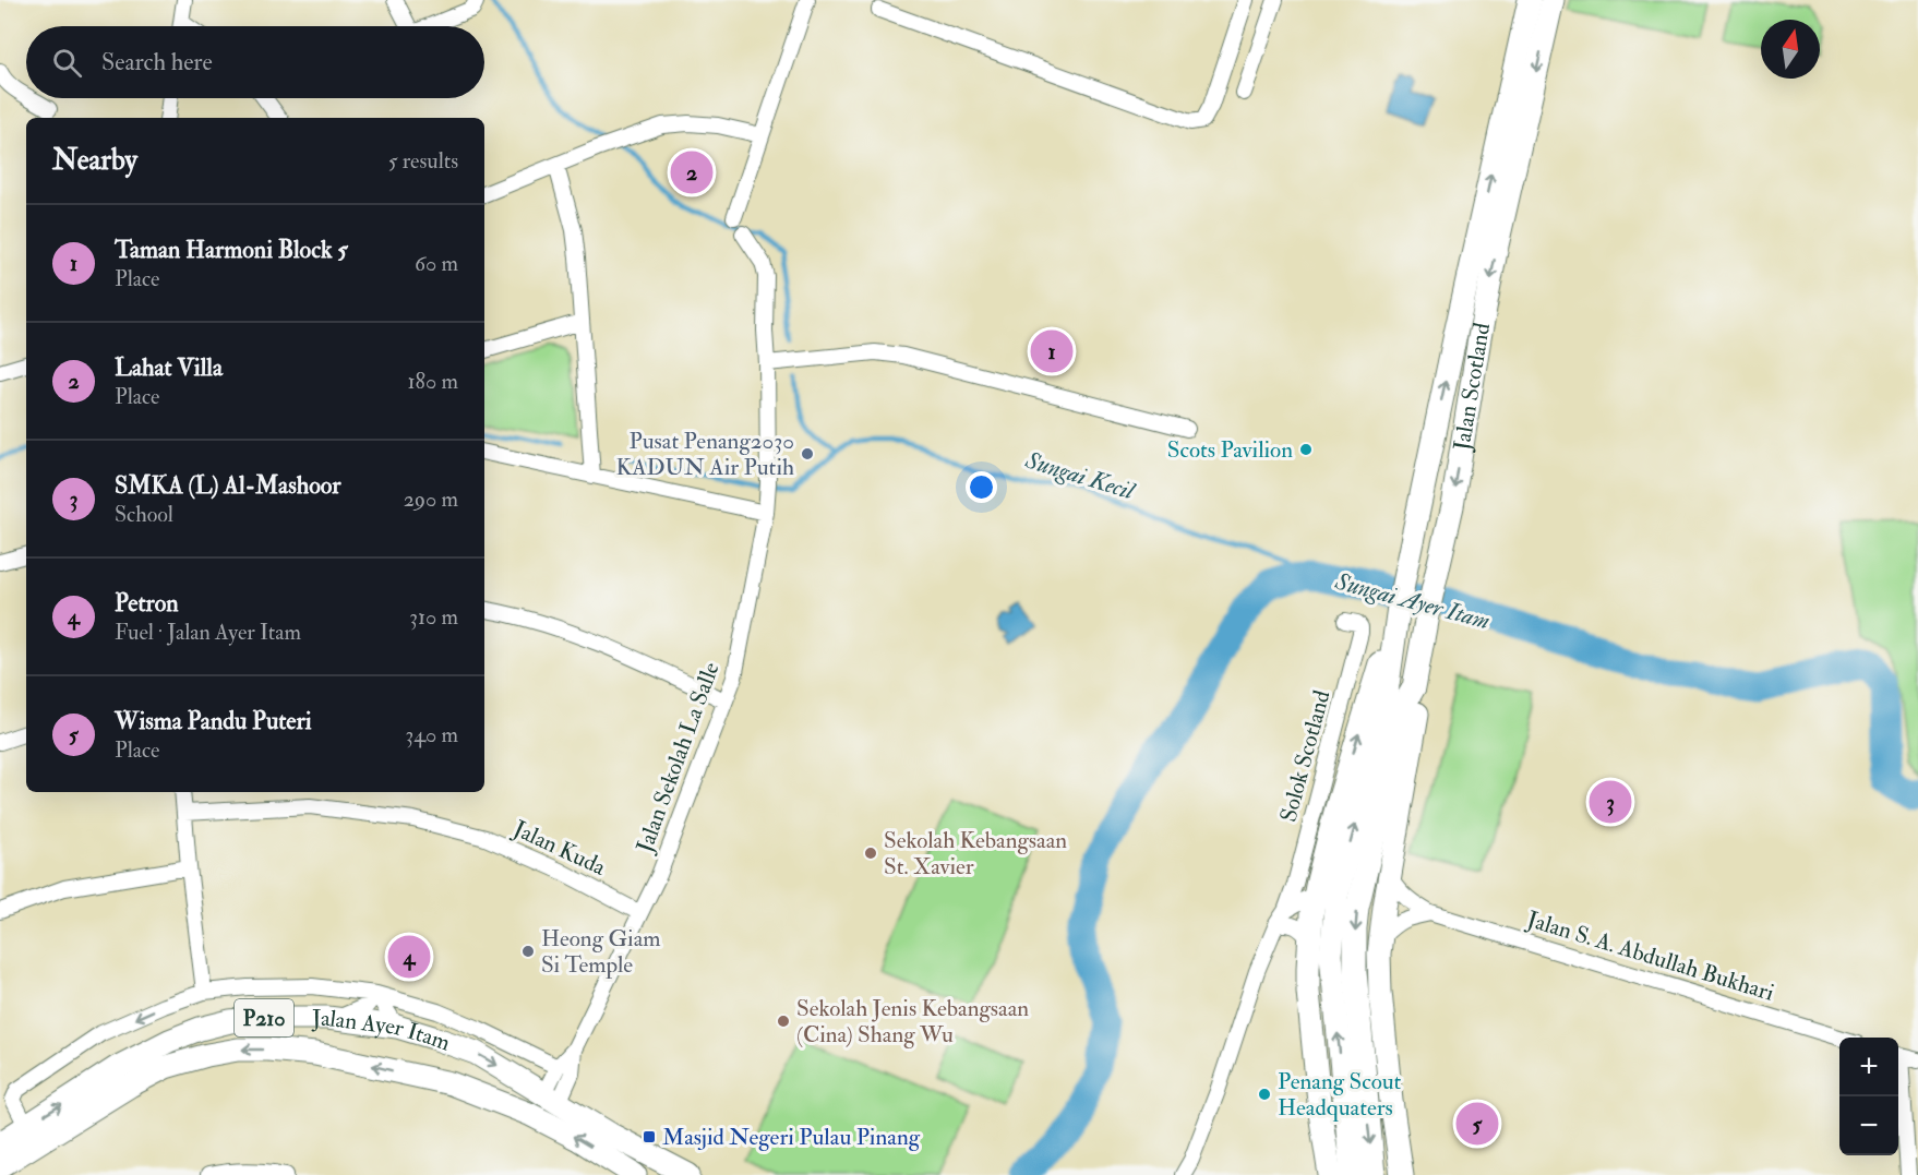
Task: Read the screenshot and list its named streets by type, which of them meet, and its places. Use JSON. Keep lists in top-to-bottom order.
{
  "streets": {
    "main road": ["Jalan Scotland", "P210", "Jalan Ayer Itam"],
    "street": [
      "Solok Scotland",
      "Jalan Sekolah La Salle",
      "Jalan Kuda",
      "Jalan S. A. Abdullah Bukhari"
    ]
  },
  "crossings": [
    ["Jalan Sekolah La Salle", "Jalan Kuda"],
    ["Jalan Sekolah La Salle", "Jalan Ayer Itam"]
  ],
  "water": ["Sungai Kecil", "Sungai Ayer Itam"],
  "places": {
    "other": [
      "Scots Pavilion",
      "Pusat Penang2030 KADUN Air Putih",
      "Sekolah Kebangsaan St. Xavier",
      "Heong Giam Si Temple",
      "Sekolah Jenis Kebangsaan (Cina) Shang Wu",
      "Penang Scout Headquaters"
    ],
    "transit": ["Masjid Negeri Pulau Pinang"]
  },
  "north": "top",
  "page": {
    "search": "Search here",
    "heading": ["Nearby", "5 results"],
    "pins": [
      "2",
      "1",
      "3",
      "4",
      "5"
    ],
    "list": [
      {
        "mark": "1",
        "name": "Taman Harmoni Block 5",
        "note": "Place",
        "value": "60 m"
      },
      {
        "mark": "2",
        "name": "Lahat Villa",
        "note": "Place",
        "value": "180 m"
      },
      {
        "mark": "3",
        "name": "SMKA (L) Al-Mashoor",
        "note": "School",
        "value": "290 m"
      },
      {
        "mark": "4",
        "name": "Petron",
        "note": "Fuel · Jalan Ayer Itam",
        "value": "310 m"
      },
      {
        "mark": "5",
        "name": "Wisma Pandu Puteri",
        "note": "Place",
        "value": "340 m"
      }
    ],
    "map_buttons": ["+", "−"]
  }
}
